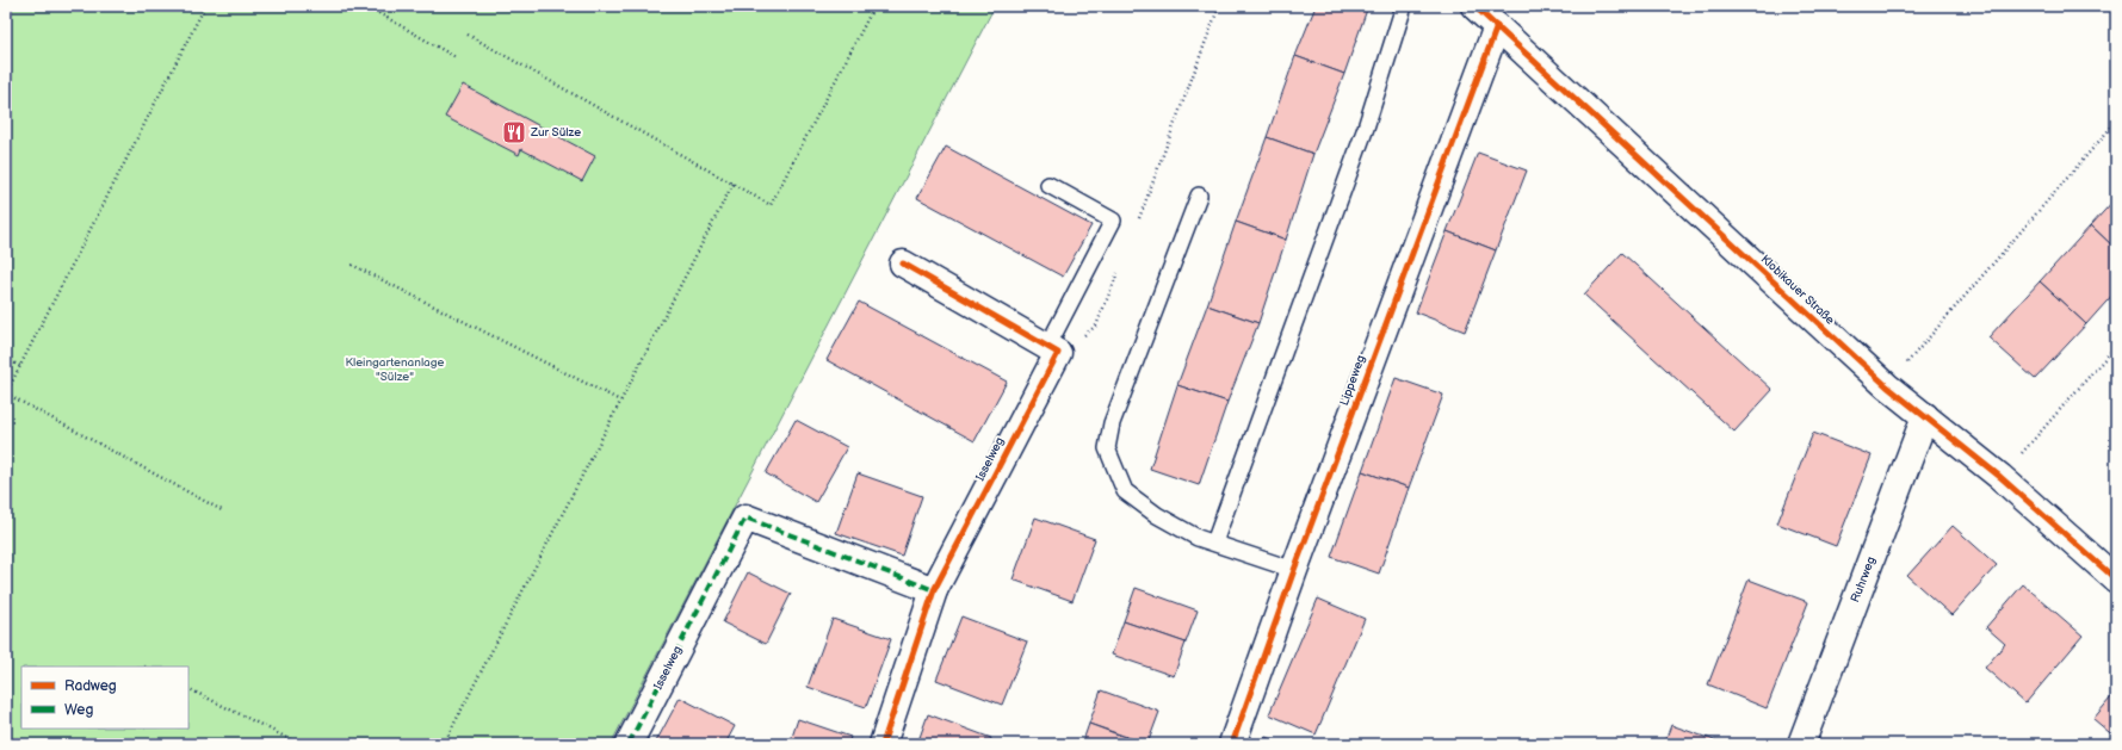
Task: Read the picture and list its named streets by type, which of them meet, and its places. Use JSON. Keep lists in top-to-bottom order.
{
  "streets": {
    "street": [
      "Klobikauer Straße",
      "Lippeweg",
      "Isselweg",
      "Ruhrweg"
    ]
  },
  "crossings": [
    ["Klobikauer Straße", "Lippeweg"],
    ["Klobikauer Straße", "Ruhrweg"]
  ],
  "parks": ["Kleingartenanlage \"Sülze\""],
  "places": {
    "restaurant": ["Zur Sülze"]
  },
  "legend": ["Radweg", "Weg"]
}
